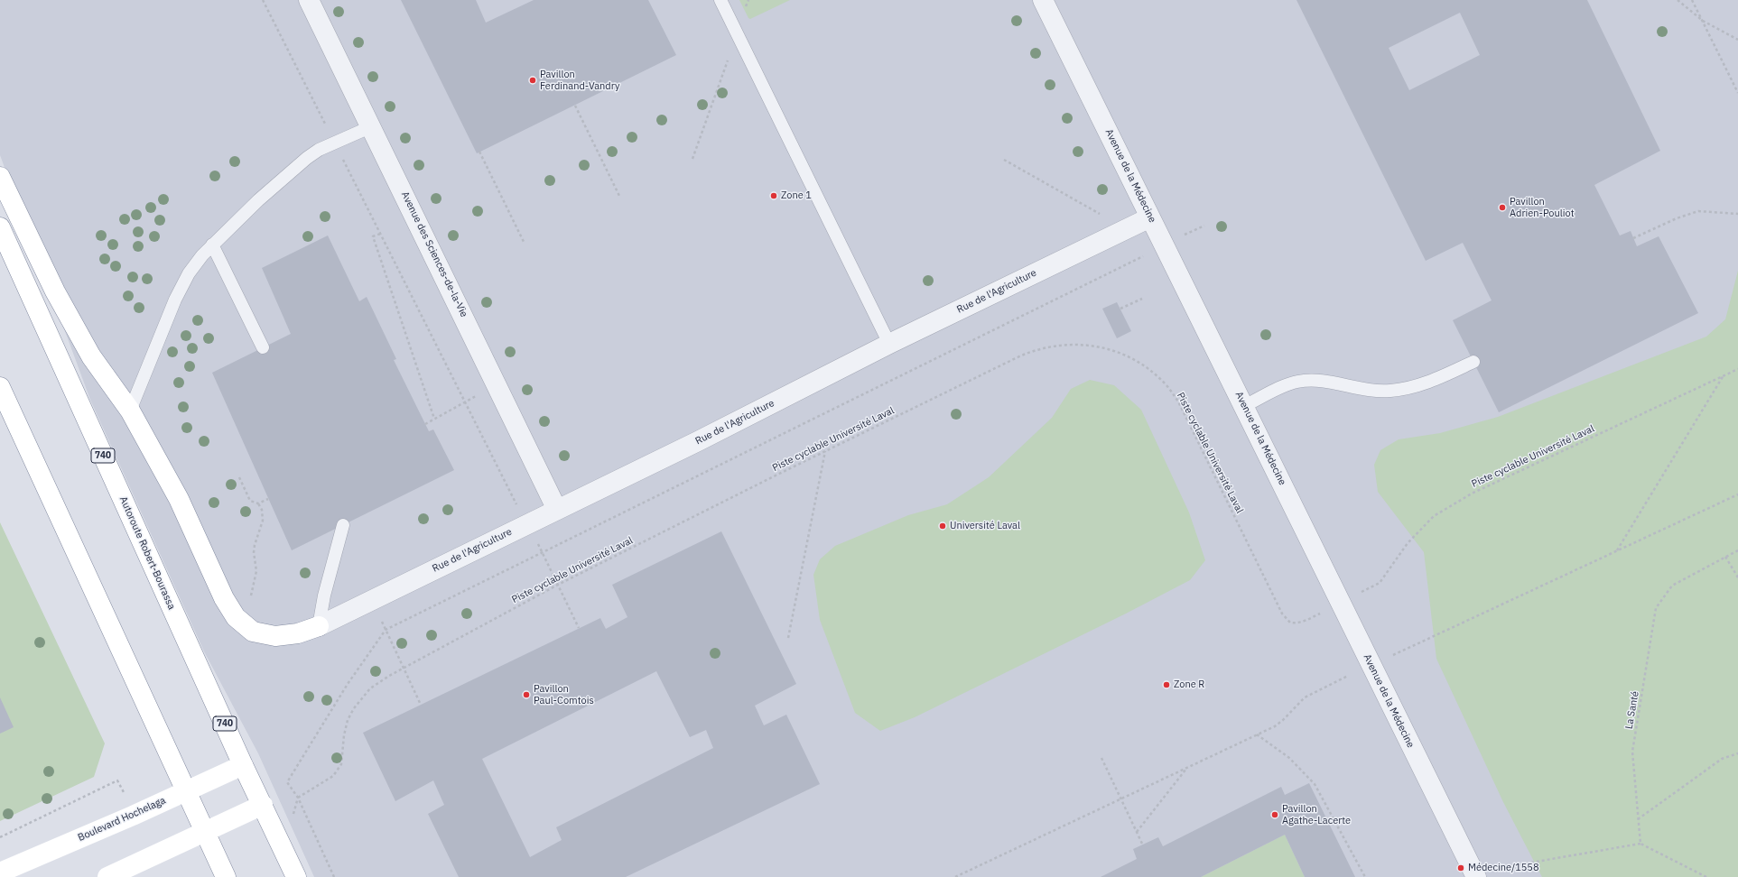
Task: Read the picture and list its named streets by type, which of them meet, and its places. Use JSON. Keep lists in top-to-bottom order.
{
  "streets": {
    "main road": ["740", "Autoroute Robert-Bourassa", "Boulevard Hochelaga"],
    "street": ["Avenue de la Médecine", "Avenue des Sciences-de-la-Vie", "Rue de l'Agriculture"],
    "path": ["Piste cyclable Université Laval", "La Santé"]
  },
  "crossings": [
    ["Avenue de la Médecine", "Rue de l'Agriculture"],
    ["Avenue des Sciences-de-la-Vie", "Rue de l'Agriculture"],
    ["Autoroute Robert-Bourassa", "Boulevard Hochelaga"]
  ],
  "places": [
    "Pavillon Ferdinand-Vandry",
    "Zone 1",
    "Pavillon Adrien-Pouliot",
    "Université Laval",
    "Zone R",
    "Pavillon Paul-Comtois",
    "Pavillon Agathe-Lacerte",
    "Médecine/1558"
  ]
}
